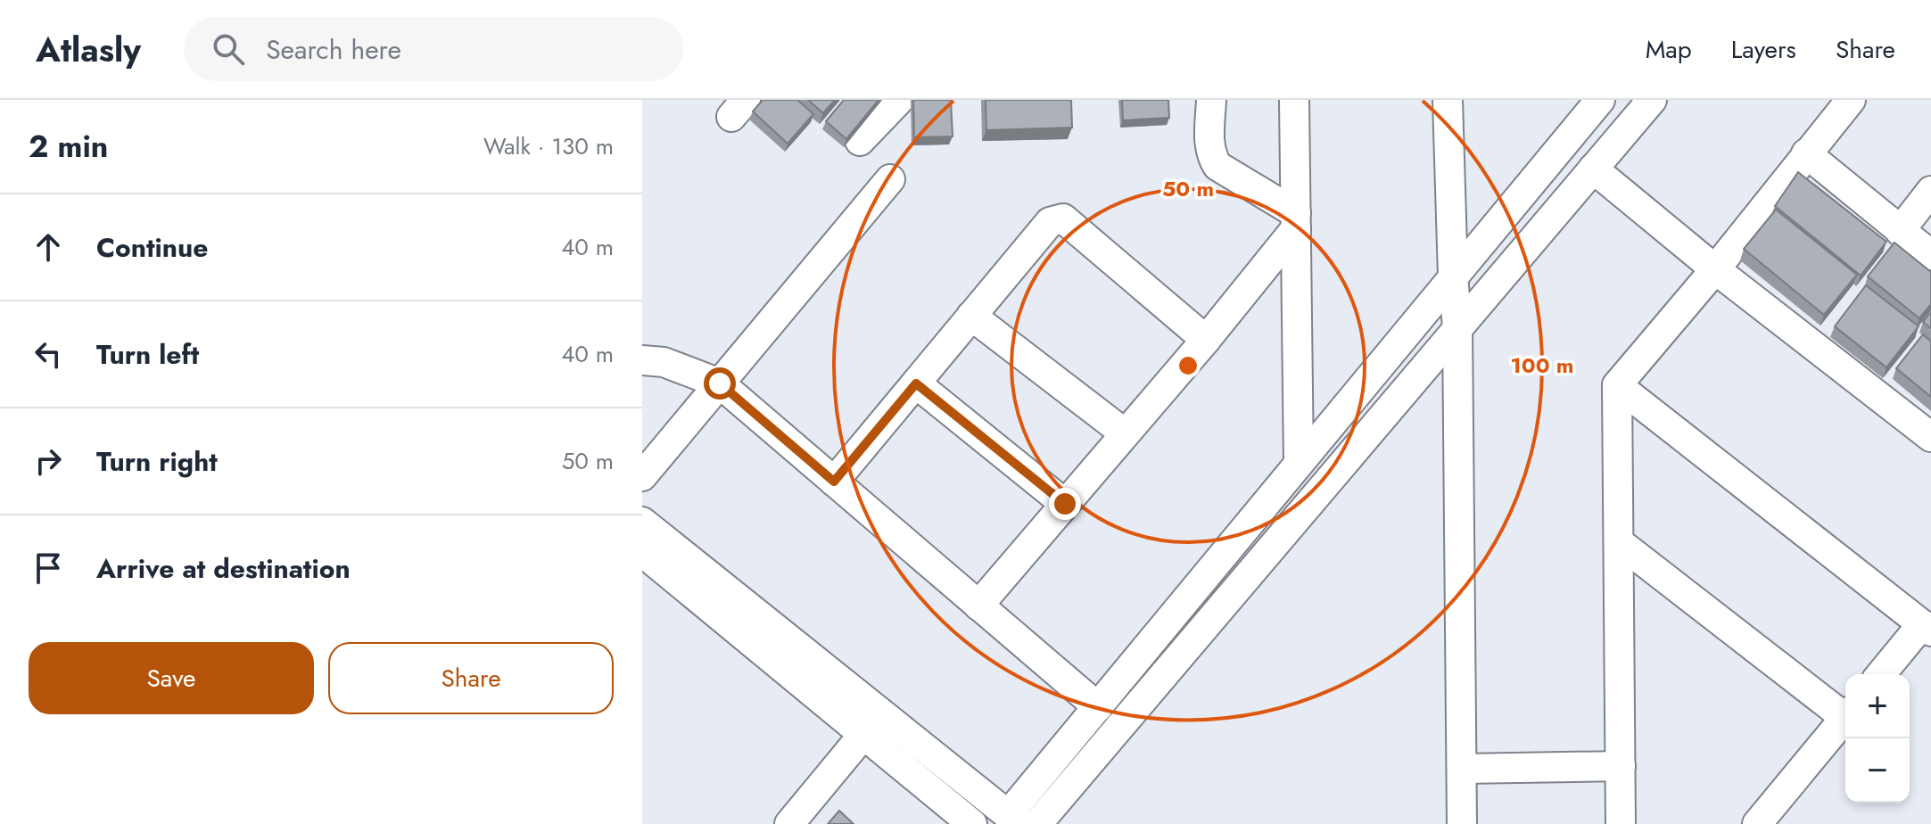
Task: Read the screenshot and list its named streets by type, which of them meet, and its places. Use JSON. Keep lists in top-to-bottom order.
{
  "page": {
    "header": "Atlasly",
    "search": "Search here",
    "nav": ["Map", "Layers", "Share"],
    "heading": ["2 min", "Walk · 130 m"],
    "list": [
      ["Continue", "40 m"],
      ["Turn left", "40 m"],
      ["Turn right", "50 m"],
      "Arrive at destination"
    ],
    "buttons": ["Save", "Share"],
    "map_buttons": ["+", "−"]
  },
  "rings": ["50 m", "100 m"]
}
